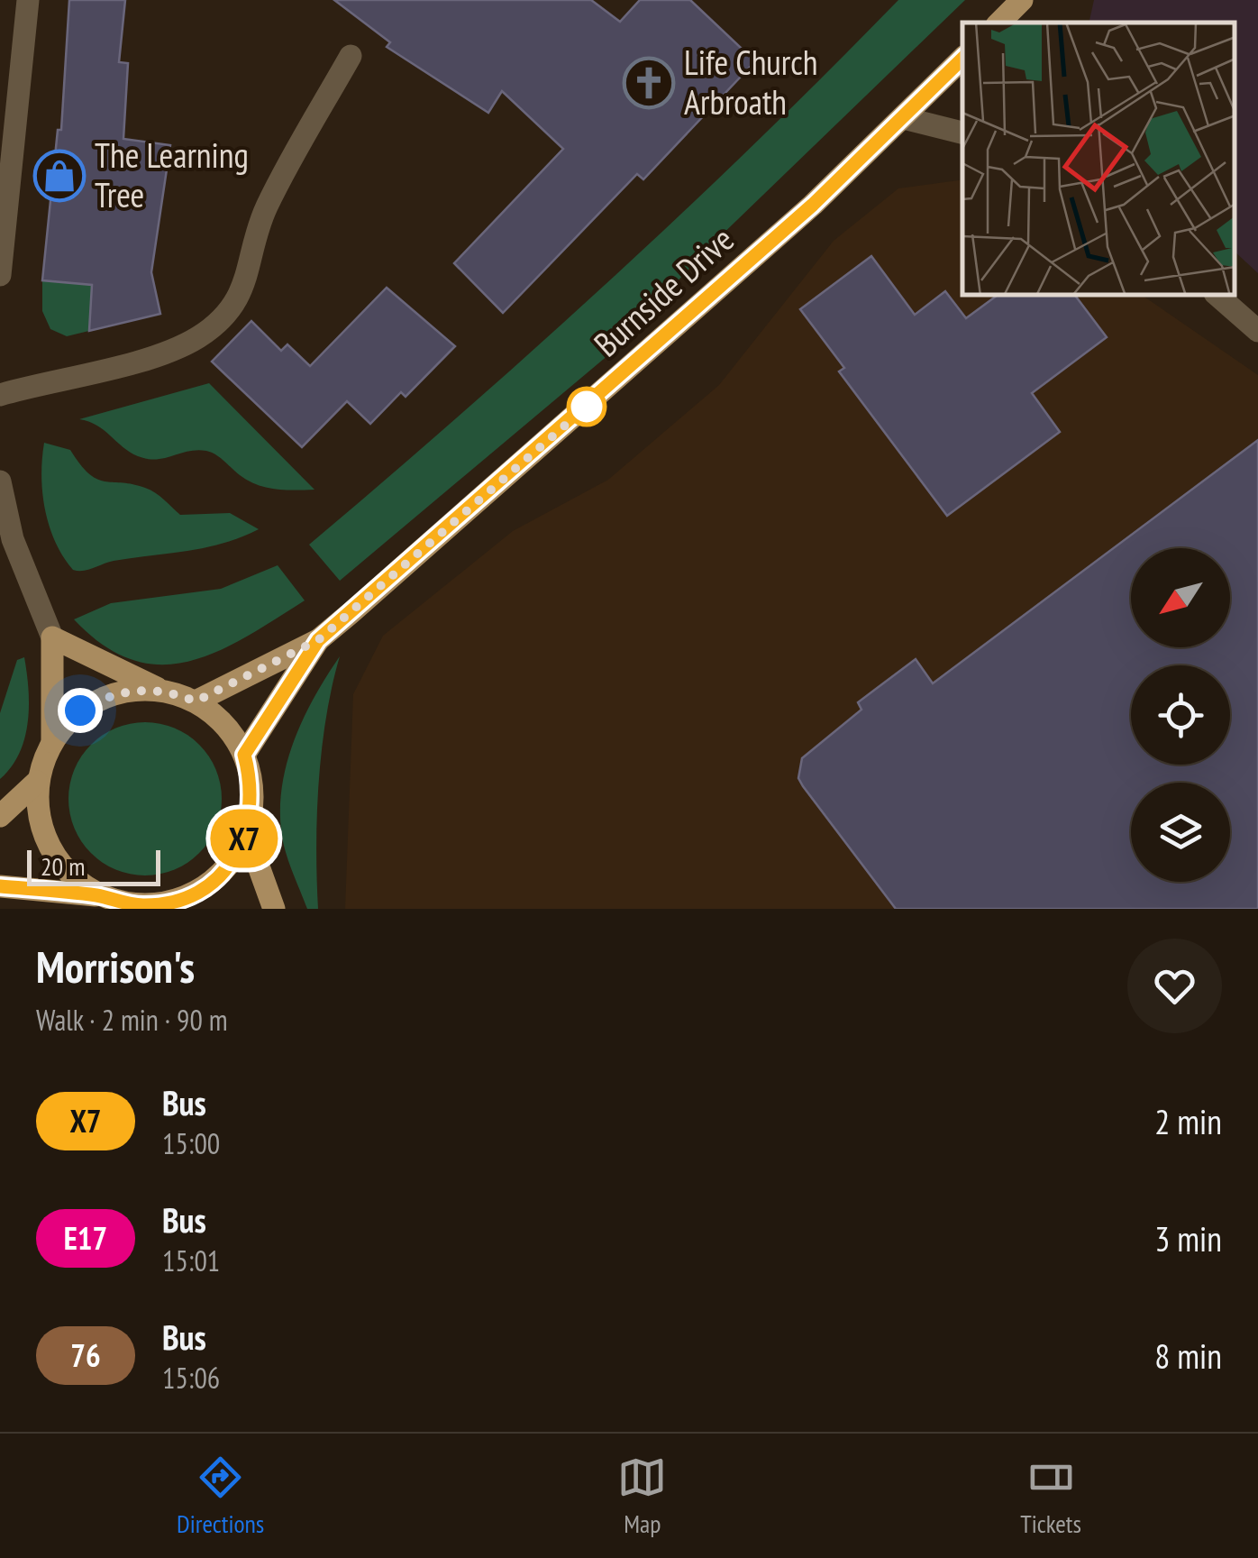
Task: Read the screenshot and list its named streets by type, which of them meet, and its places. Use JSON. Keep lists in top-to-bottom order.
{
  "streets": {
    "main road": ["Burnside Drive"]
  },
  "places": {
    "church": ["Life Church Arbroath"],
    "shop": ["The Learning Tree"]
  },
  "lines": ["bus line X7"],
  "scale_bar": "20 m",
  "north": "bottom left",
  "page": {
    "on_map": "X7",
    "scale": "20 m",
    "heading": ["Morrison's", "Walk · 2 min · 90 m"],
    "list": [
      {
        "mark": "X7",
        "name": "Bus",
        "note": "15:00",
        "value": "2 min"
      },
      {
        "mark": "E17",
        "name": "Bus",
        "note": "15:01",
        "value": "3 min"
      },
      {
        "mark": "76",
        "name": "Bus",
        "note": "15:06",
        "value": "8 min"
      }
    ],
    "tabs": ["Directions", "Map", "Tickets"]
  }
}
